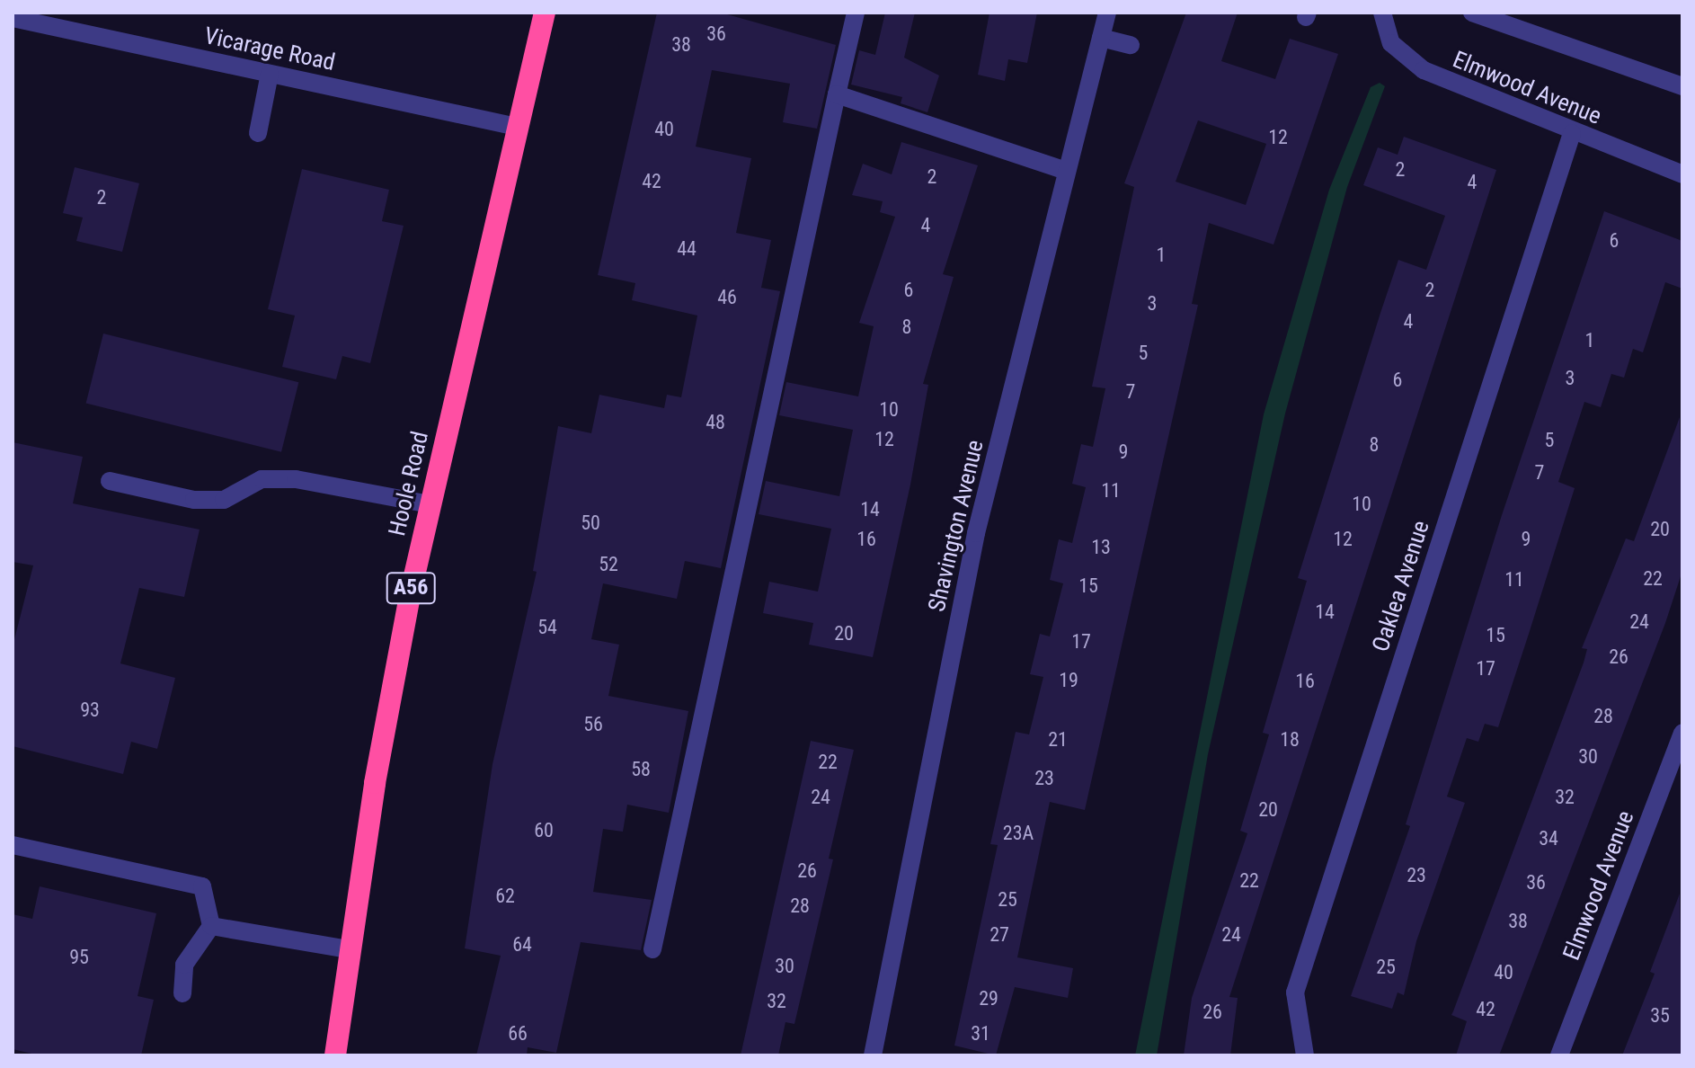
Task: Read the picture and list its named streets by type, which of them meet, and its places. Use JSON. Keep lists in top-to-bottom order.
{
  "streets": {
    "highway": ["Hoole Road", "A56"],
    "street": [
      "Vicarage Road",
      "Elmwood Avenue",
      "Shavington Avenue",
      "Oaklea Avenue"
    ]
  },
  "crossings": [
    ["Vicarage Road", "Hoole Road"],
    ["Elmwood Avenue", "Oaklea Avenue"]
  ],
  "house_numbers": [
    "36",
    "38",
    "40",
    "12",
    "2",
    "2",
    "42",
    "4",
    "2",
    "4",
    "6",
    "44",
    "1",
    "6",
    "2",
    "46",
    "3",
    "4",
    "8",
    "1",
    "5",
    "3",
    "6",
    "7",
    "10",
    "48",
    "12",
    "5",
    "8",
    "9",
    "7",
    "11",
    "10",
    "14",
    "50",
    "20",
    "16",
    "12",
    "9",
    "13",
    "52",
    "22",
    "11",
    "15",
    "14",
    "24",
    "54",
    "20",
    "15",
    "17",
    "26",
    "17",
    "19",
    "16",
    "93",
    "28",
    "56",
    "21",
    "18",
    "30",
    "22",
    "58",
    "23",
    "24",
    "32",
    "20",
    "60",
    "23A",
    "34",
    "26",
    "23",
    "22",
    "36",
    "62",
    "25",
    "28",
    "38",
    "27",
    "24",
    "64",
    "95",
    "30",
    "25",
    "40",
    "29",
    "32",
    "42",
    "26",
    "35",
    "66",
    "31"
  ]
}
